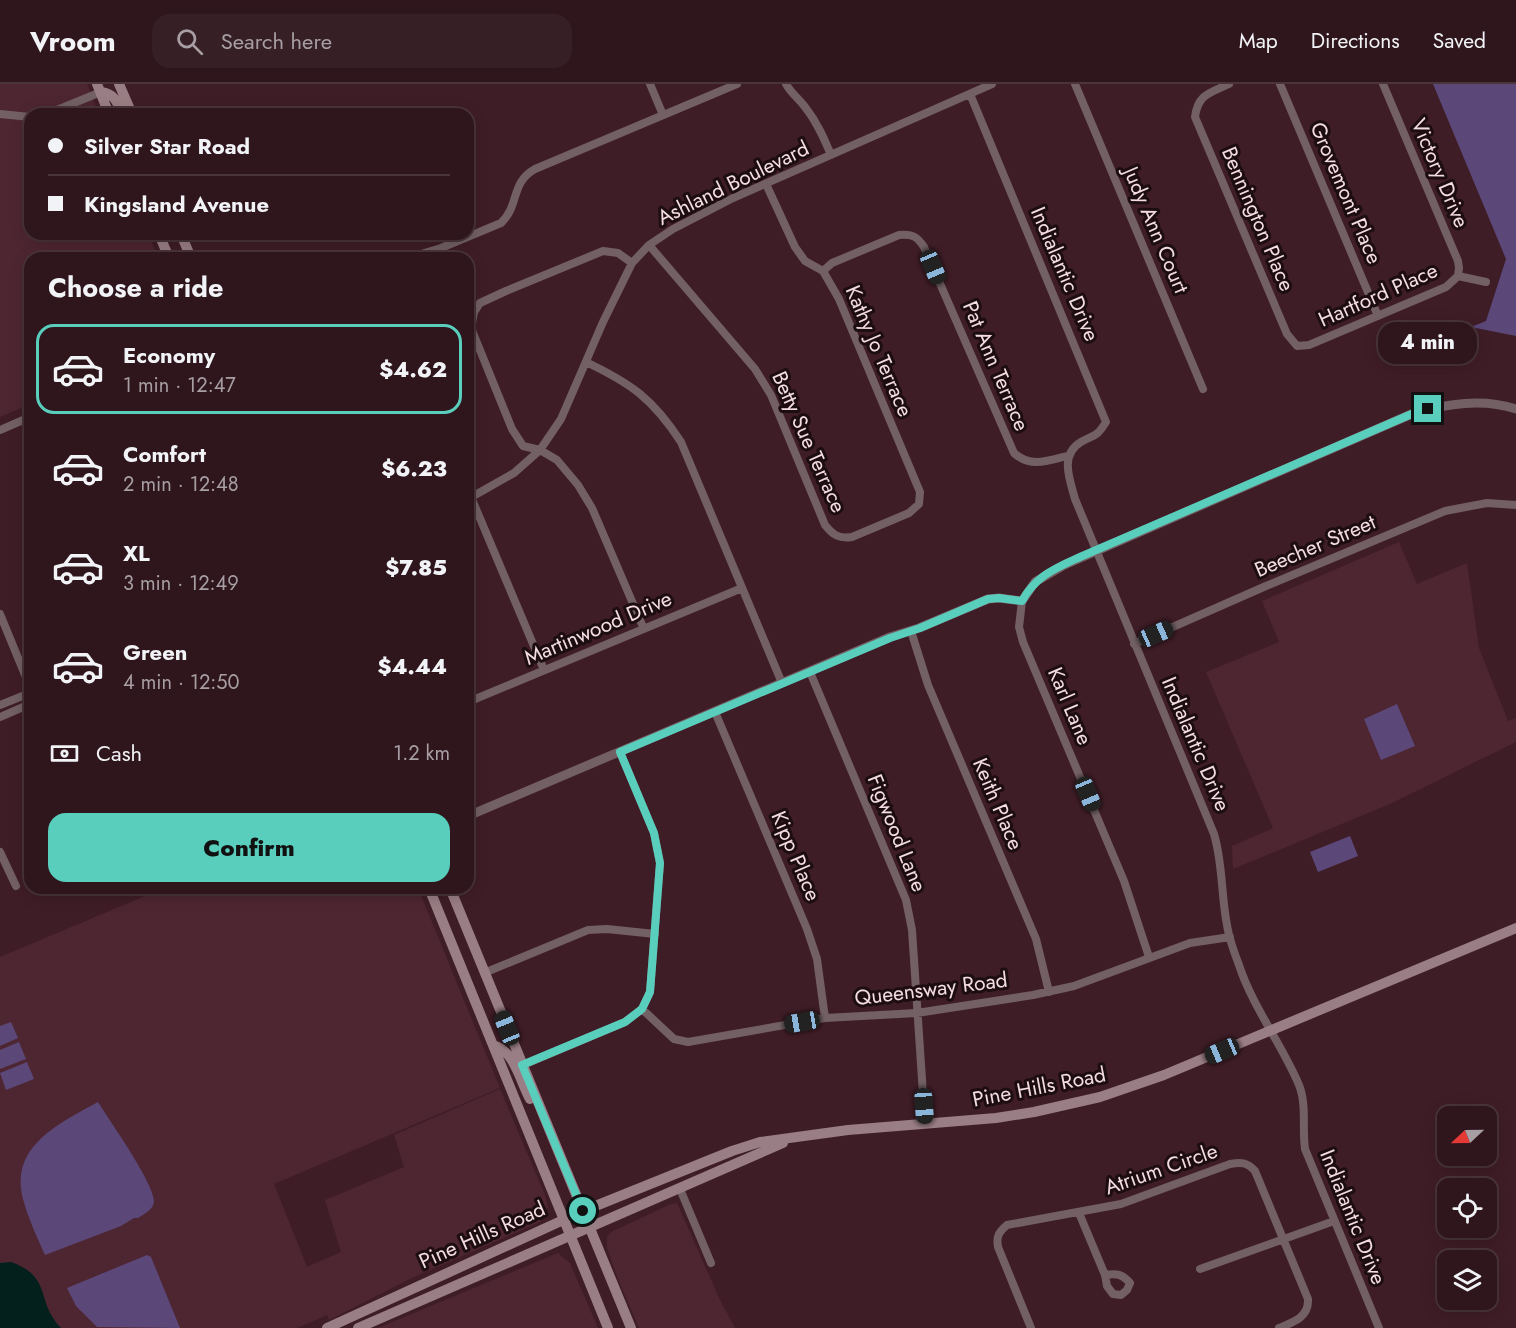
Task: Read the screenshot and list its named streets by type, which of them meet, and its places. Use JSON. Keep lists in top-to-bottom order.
{
  "streets": {
    "main road": ["Pine Hills Road"],
    "street": [
      "Victory Drive",
      "Ashland Boulevard",
      "Grovemont Place",
      "Bennington Place",
      "Judy Ann Court",
      "Indialantic Drive",
      "Hartford Place",
      "Kathy Jo Terrace",
      "Pat Ann Terrace",
      "Betty Sue Terrace",
      "Beecher Street",
      "Martinwood Drive",
      "Karl Lane",
      "Keith Place",
      "Figwood Lane",
      "Kipp Place",
      "Queensway Road",
      "Atrium Circle"
    ]
  },
  "crossings": [
    ["Victory Drive", "Hartford Place"],
    ["Ashland Boulevard", "Indialantic Drive"],
    ["Ashland Boulevard", "Kathy Jo Terrace"],
    ["Ashland Boulevard", "Betty Sue Terrace"],
    ["Grovemont Place", "Hartford Place"],
    ["Bennington Place", "Hartford Place"],
    ["Indialantic Drive", "Pat Ann Terrace"],
    ["Indialantic Drive", "Beecher Street"],
    ["Indialantic Drive", "Queensway Road"],
    ["Indialantic Drive", "Pine Hills Road"],
    ["Kathy Jo Terrace", "Pat Ann Terrace"],
    ["Kathy Jo Terrace", "Betty Sue Terrace"],
    ["Karl Lane", "Queensway Road"],
    ["Keith Place", "Queensway Road"],
    ["Figwood Lane", "Queensway Road"],
    ["Figwood Lane", "Pine Hills Road"],
    ["Kipp Place", "Queensway Road"]
  ],
  "north": "left",
  "page": {
    "header": "Vroom",
    "search": "Search here",
    "nav": ["Map", "Directions", "Saved"],
    "banner": ["Silver Star Road", "Kingsland Avenue"],
    "heading": "Choose a ride",
    "bubble": "4 min",
    "list": [
      {
        "name": "Economy",
        "note": "1 min · 12:47",
        "value": "$4.62"
      },
      {
        "name": "Comfort",
        "note": "2 min · 12:48",
        "value": "$6.23"
      },
      {
        "name": "XL",
        "note": "3 min · 12:49",
        "value": "$7.85"
      },
      {
        "name": "Green",
        "note": "4 min · 12:50",
        "value": "$4.44"
      }
    ],
    "pay": ["Cash", "1.2 km"],
    "buttons": "Confirm"
  }
}
